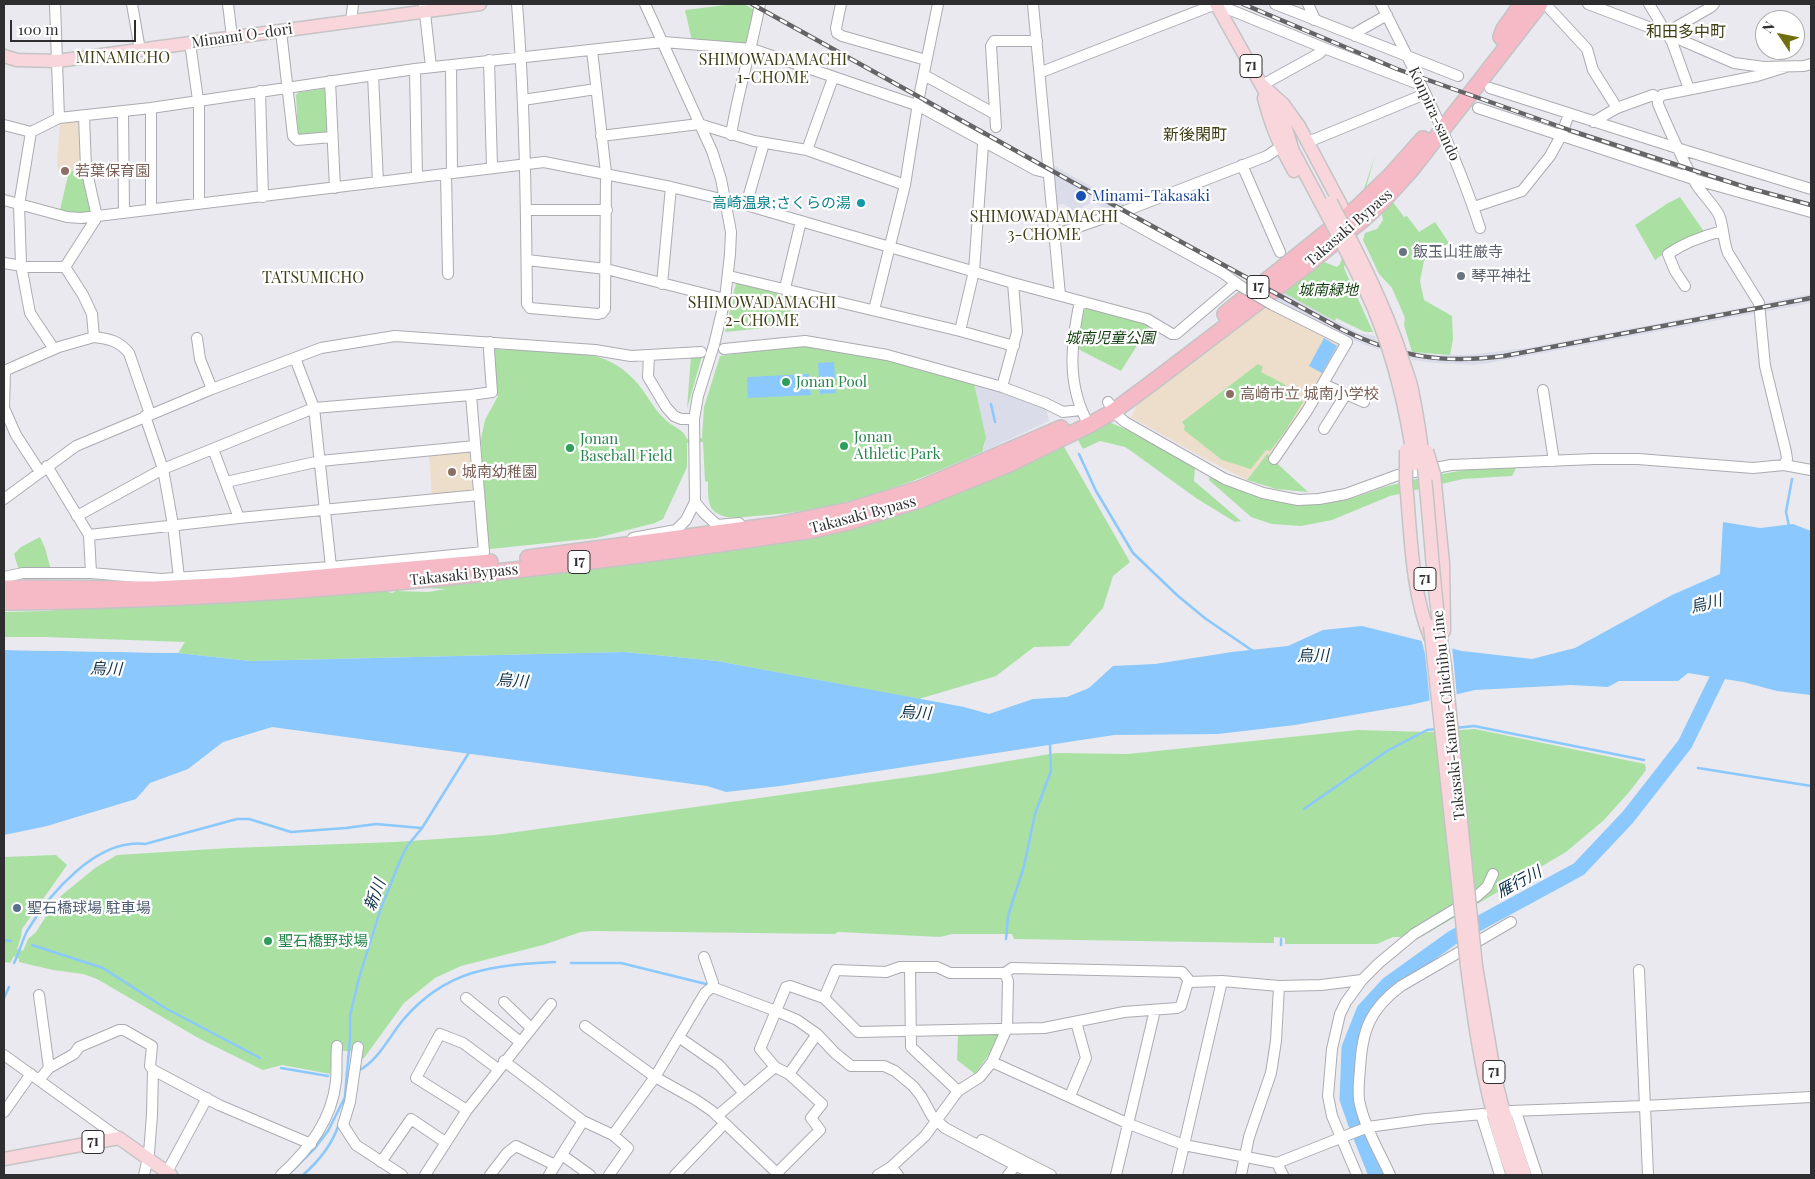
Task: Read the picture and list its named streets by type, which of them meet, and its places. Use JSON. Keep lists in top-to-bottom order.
{
  "streets": {
    "highway": ["Takasaki Bypass", "17"],
    "main road": ["Minami O-dori", "71", "Takasaki-Kanna-Chichibu Line"],
    "street": ["Konpira-sando"]
  },
  "crossings": [
    ["71", "Takasaki Bypass"],
    ["71", "Takasaki-Kanna-Chichibu Line"],
    ["Konpira-sando", "Takasaki Bypass"]
  ],
  "districts": [
    "和田多中町",
    "MINAMICHO",
    "SHIMOWADAMACHI 1-CHOME",
    "新後閑町",
    "SHIMOWADAMACHI 3-CHOME",
    "TATSUMICHO",
    "SHIMOWADAMACHI 2-CHOME"
  ],
  "water": ["烏川", "雁行川", "新川"],
  "parks": ["城南緑地", "城南児童公園"],
  "places": [
    "若葉保育園",
    "Minami-Takasaki",
    "高崎温泉;さくらの湯",
    "飯玉山荘厳寺",
    "琴平神社",
    "Jonan Pool",
    "高崎市立 城南小学校",
    "Jonan Athletic Park",
    "Jonan Baseball Field",
    "城南幼稚園",
    "聖石橋球場 駐車場",
    "聖石橋野球場"
  ],
  "scale_bar": "100 m",
  "north": "top left"
}
